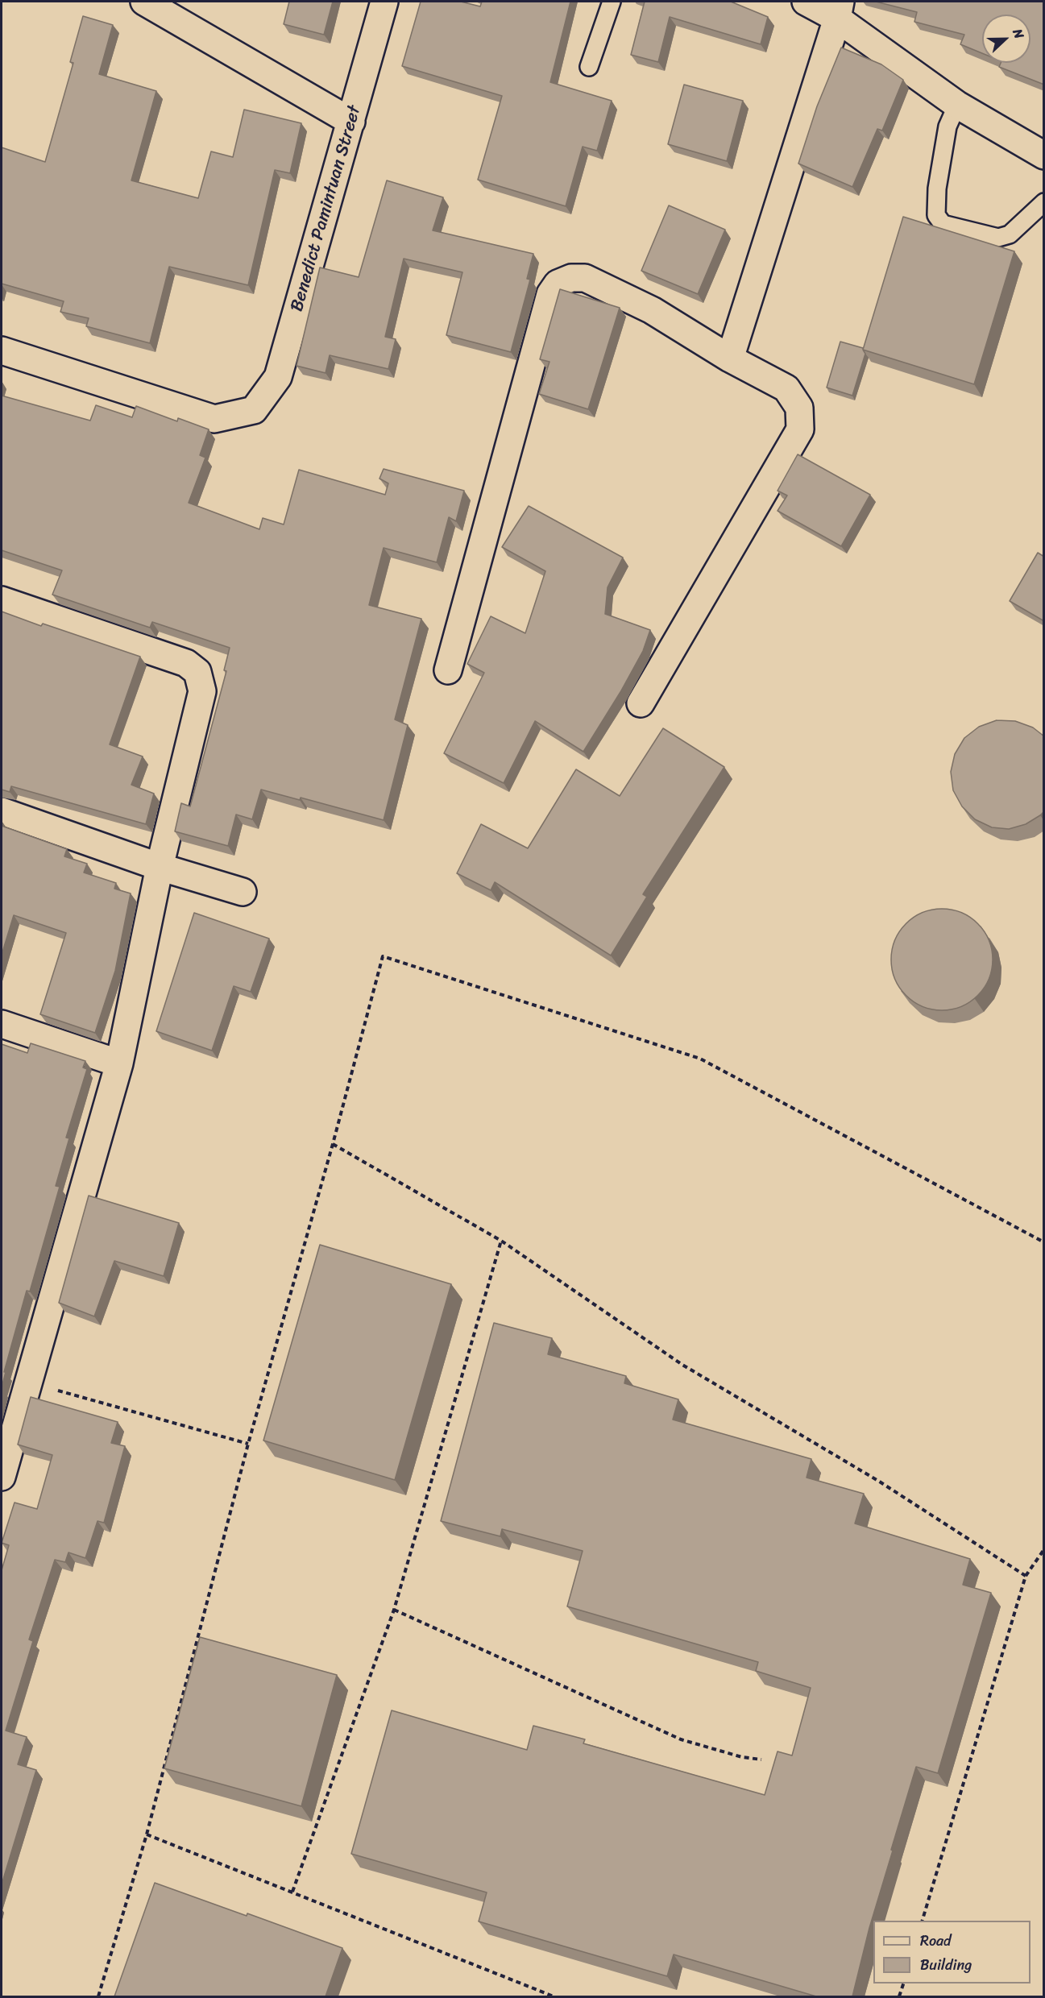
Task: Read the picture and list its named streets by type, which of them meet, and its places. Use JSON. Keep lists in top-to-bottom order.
{
  "streets": {
    "street": ["Benedict Pamintuan Street"]
  },
  "legend": ["Road", "Building"],
  "north": "right"
}
